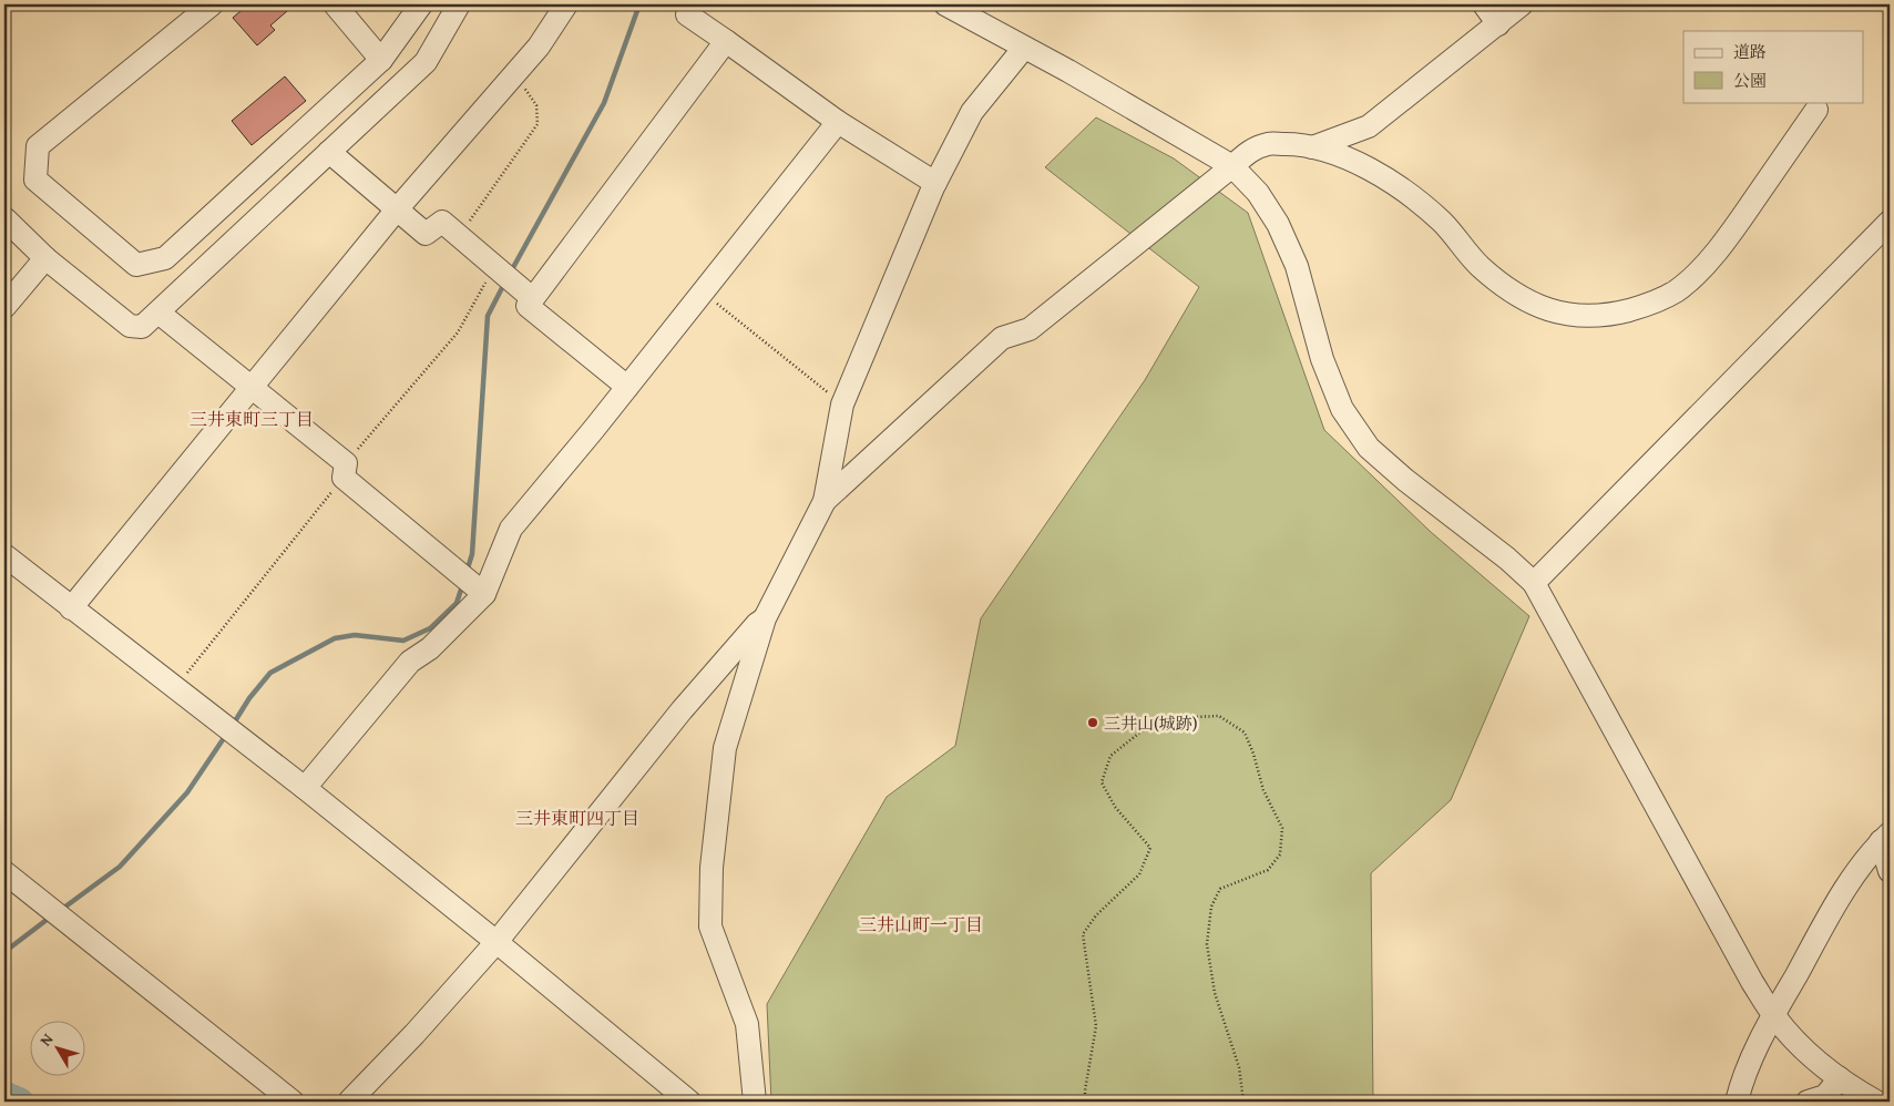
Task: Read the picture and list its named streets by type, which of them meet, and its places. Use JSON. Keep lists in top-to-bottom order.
{
  "districts": ["三井東町三丁目", "三井東町四丁目", "三井山町一丁目"],
  "places": ["三井山(城跡)"],
  "legend": ["道路", "公園"],
  "north": "top left"
}
